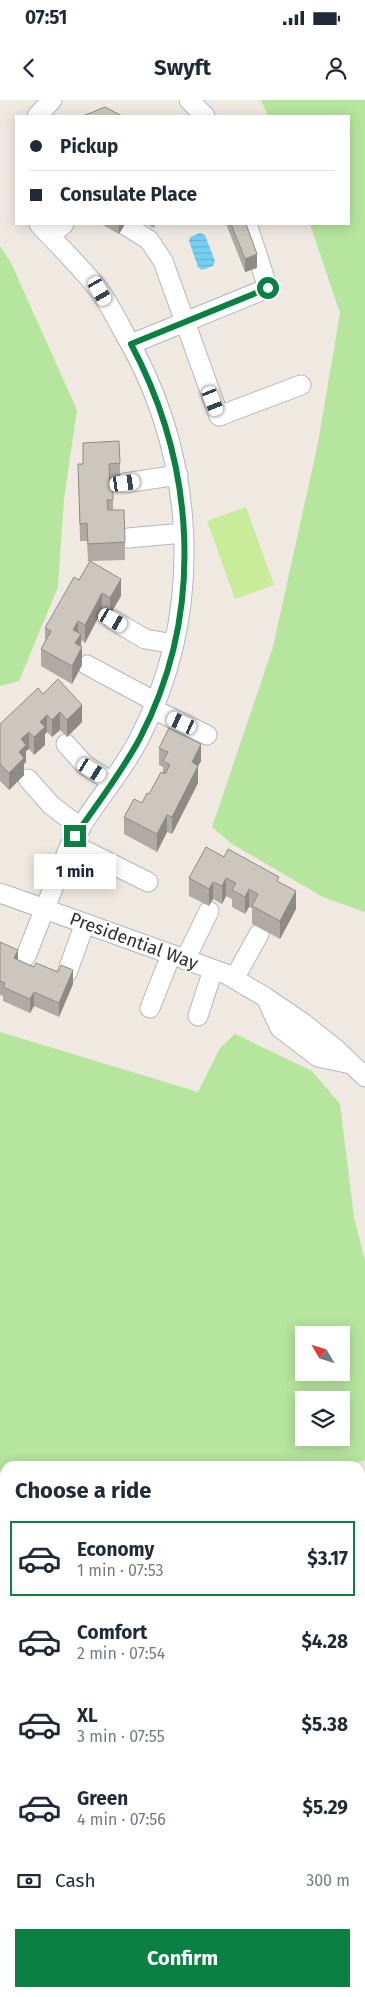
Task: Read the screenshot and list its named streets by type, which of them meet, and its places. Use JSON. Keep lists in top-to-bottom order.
{
  "streets": {
    "street": ["Presidential Way"]
  },
  "north": "top left",
  "page": {
    "status": "07:51",
    "header": "Swyft",
    "banner": ["Pickup", "Consulate Place"],
    "bubble": "1 min",
    "heading": "Choose a ride",
    "list": [
      {
        "name": "Economy",
        "note": "1 min · 07:53",
        "value": "$3.17"
      },
      {
        "name": "Comfort",
        "note": "2 min · 07:54",
        "value": "$4.28"
      },
      {
        "name": "XL",
        "note": "3 min · 07:55",
        "value": "$5.38"
      },
      {
        "name": "Green",
        "note": "4 min · 07:56",
        "value": "$5.29"
      }
    ],
    "pay": ["Cash", "300 m"],
    "buttons": "Confirm"
  }
}
